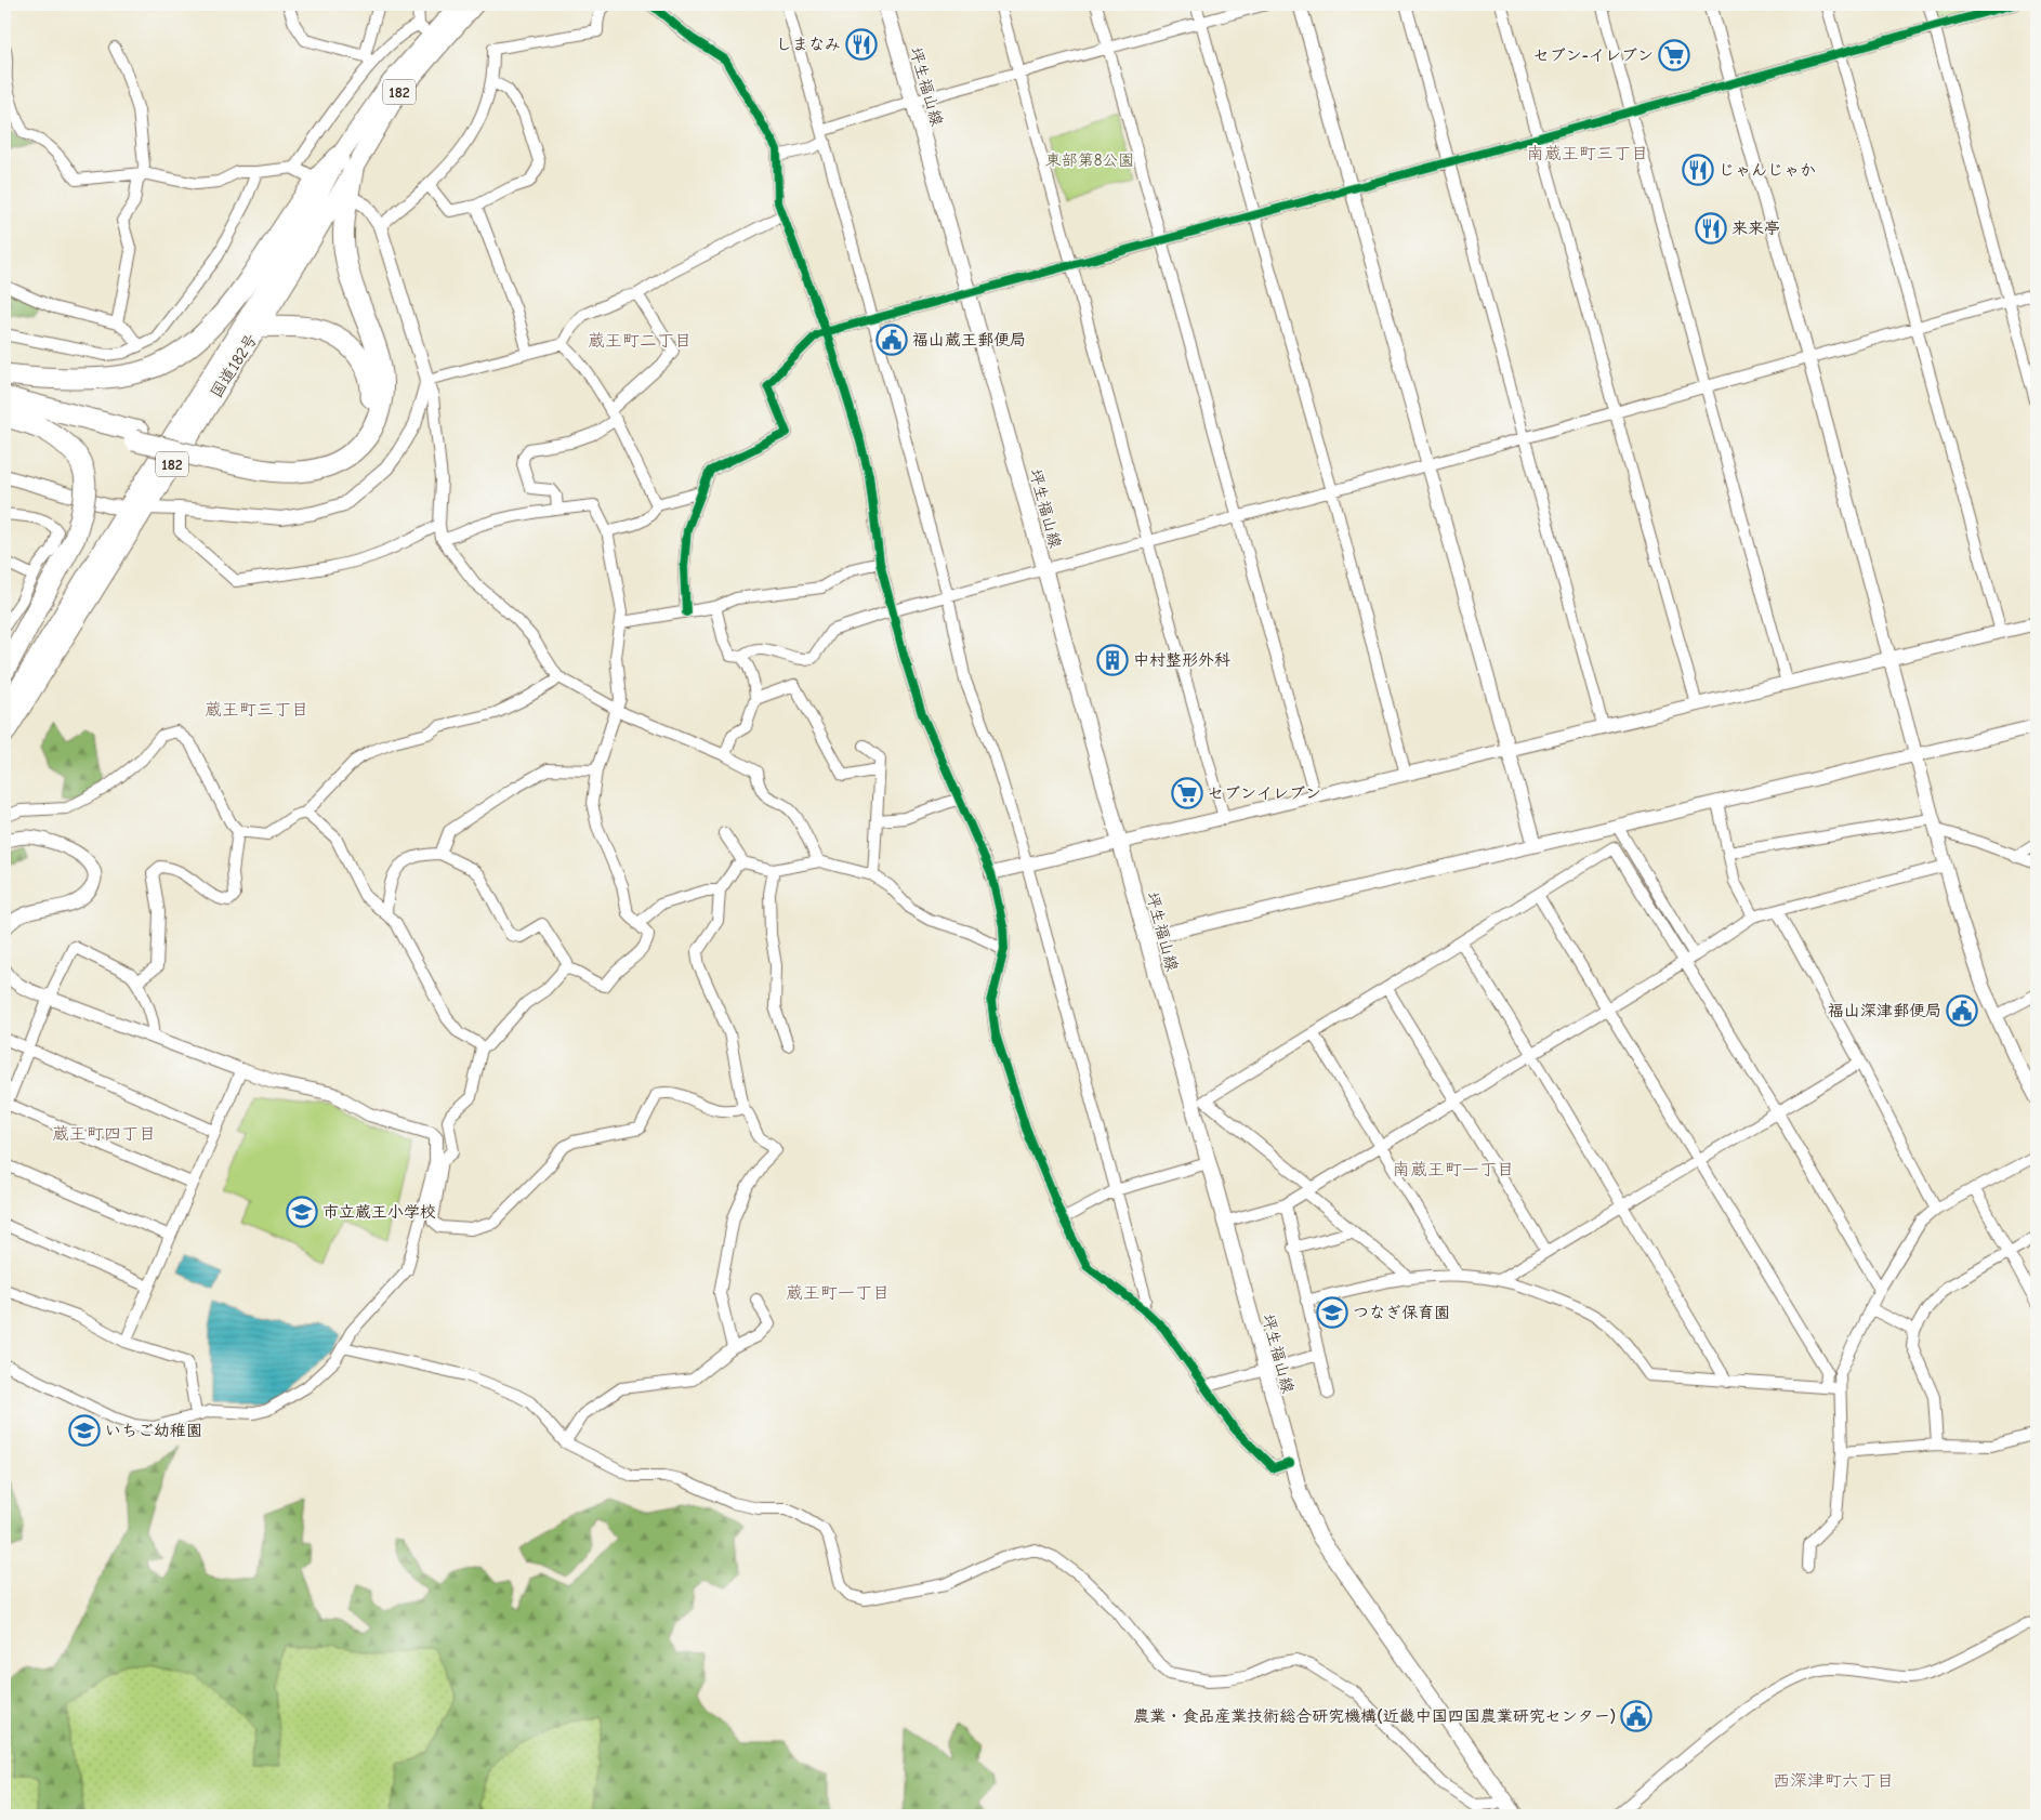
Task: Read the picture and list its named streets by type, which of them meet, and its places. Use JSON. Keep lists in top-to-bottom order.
{
  "streets": {
    "highway": ["182", "国道182号"],
    "main road": ["坪生福山線"]
  },
  "districts": [
    "南蔵王町三丁目",
    "蔵王町二丁目",
    "蔵王町三丁目",
    "蔵王町四丁目",
    "南蔵王町一丁目",
    "蔵王町一丁目",
    "西深津町六丁目"
  ],
  "parks": ["東部第8公園"],
  "places": {
    "restaurant": ["しまなみ", "じゃんじゃか", "来来亭"],
    "supermarket": ["セブン-イレブン", "セブンイレブン"],
    "public building": ["福山蔵王郵便局", "福山深津郵便局", "農業・食品産業技術総合研究機構(近畿中国四国農業研究センター)"],
    "building": ["中村整形外科"],
    "school or university": ["市立蔵王小学校", "つなぎ保育園", "いちご幼稚園"]
  }
}
